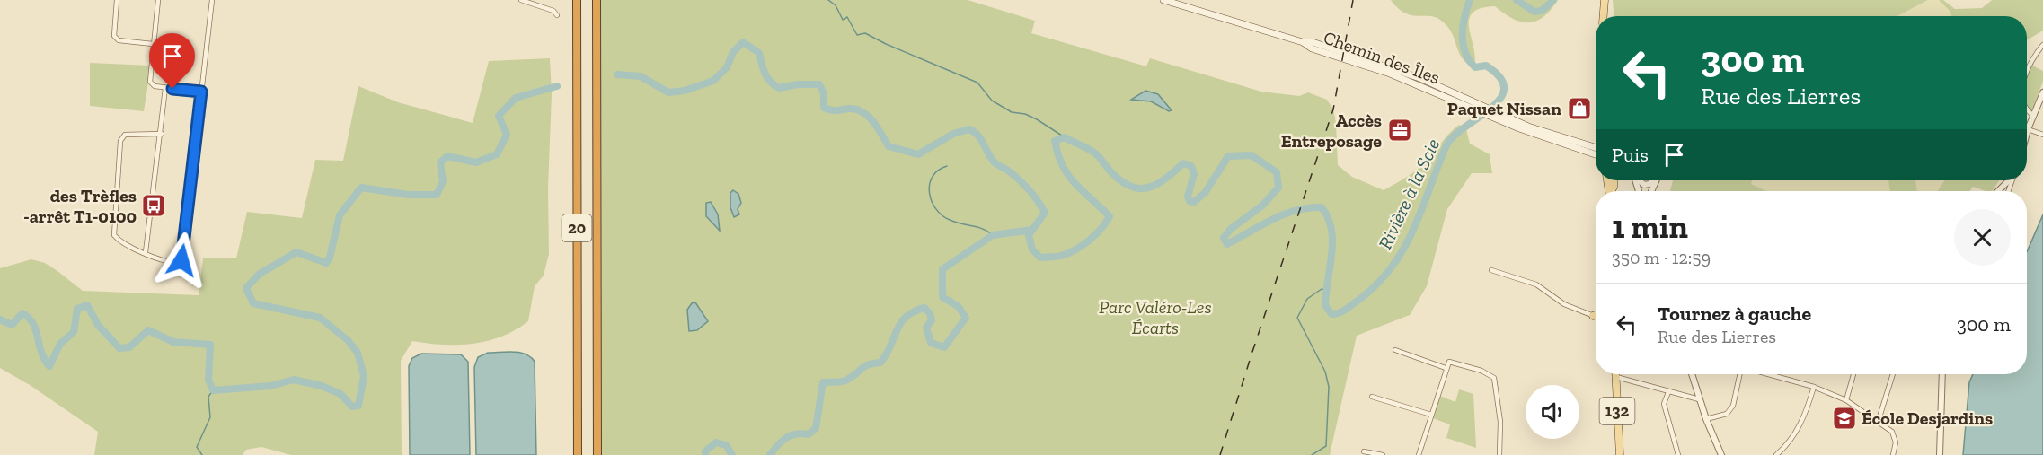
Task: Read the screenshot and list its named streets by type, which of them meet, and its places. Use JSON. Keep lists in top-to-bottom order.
{
  "streets": {
    "highway": ["20"],
    "main road": ["Chemin des Îles", "132"]
  },
  "water": ["Rivière à la Scie"],
  "parks": ["Parc Valéro-Les Écarts"],
  "places": {
    "shop": ["Paquet Nissan"],
    "office": ["Accès Entreposage"],
    "bus stop": ["des Trèfles -arrêt T1-0100"],
    "school or university": ["École Desjardins"]
  },
  "page": {
    "turn": ["300 m", "Rue des Lierres"],
    "then": "Puis",
    "heading": ["1 min", "350 m · 12:59"],
    "list": [
      {
        "name": "Tournez à gauche",
        "note": "Rue des Lierres",
        "value": "300 m"
      }
    ]
  }
}
